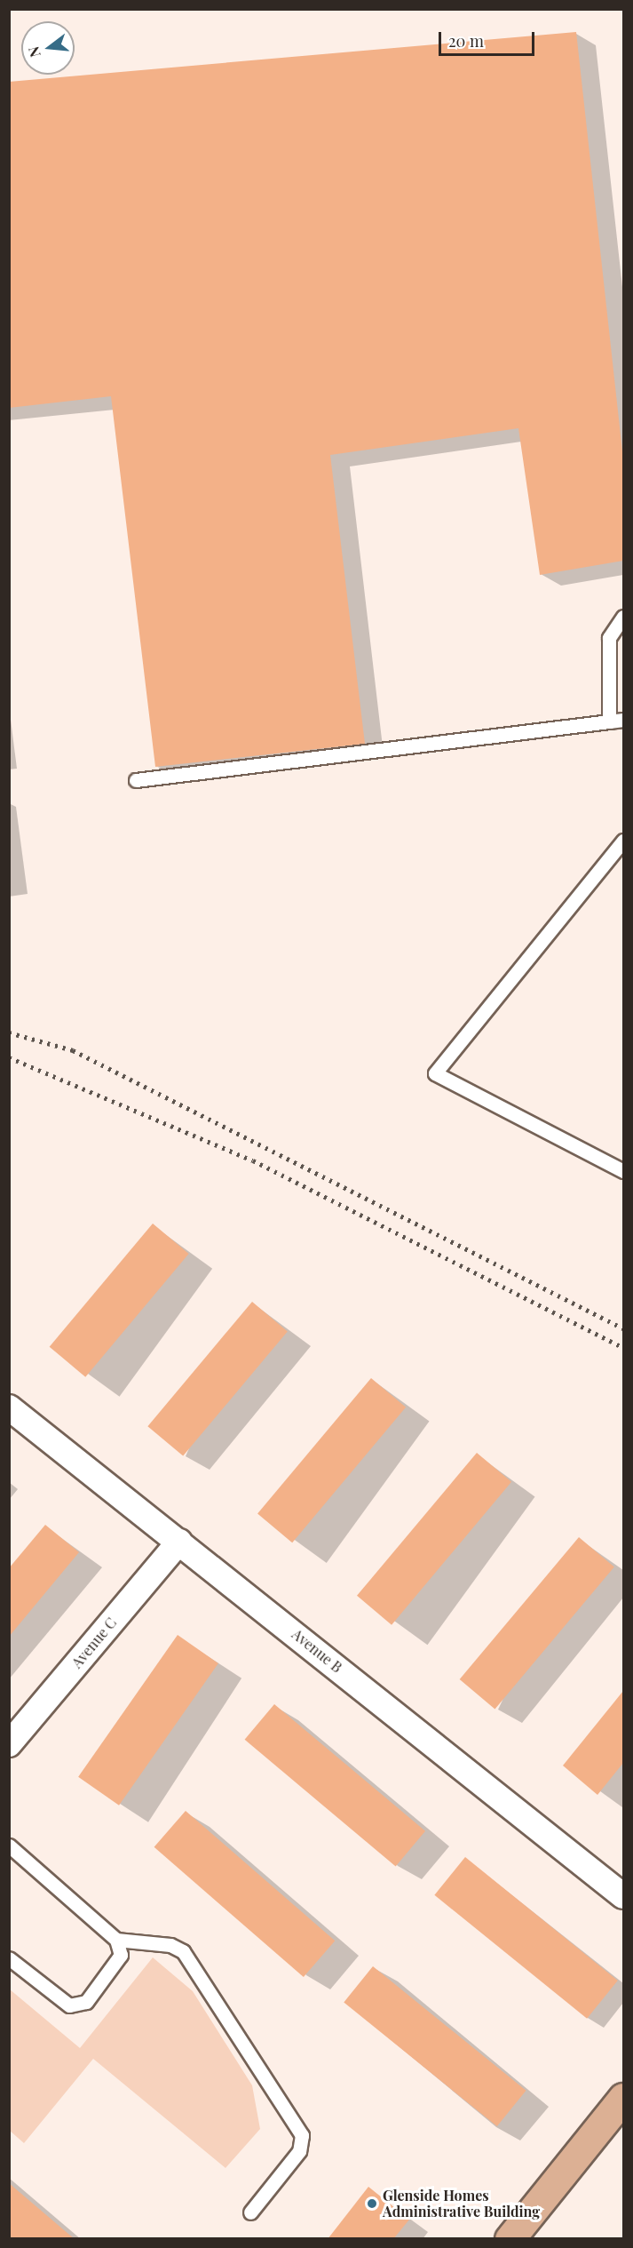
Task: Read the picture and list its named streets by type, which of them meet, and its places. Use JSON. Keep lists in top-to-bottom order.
{
  "streets": {
    "street": ["Avenue C", "Avenue B"]
  },
  "crossings": [
    ["Avenue C", "Avenue B"]
  ],
  "places": ["Glenside Homes Administrative Building"],
  "scale_bar": "20 m",
  "north": "left"
}
